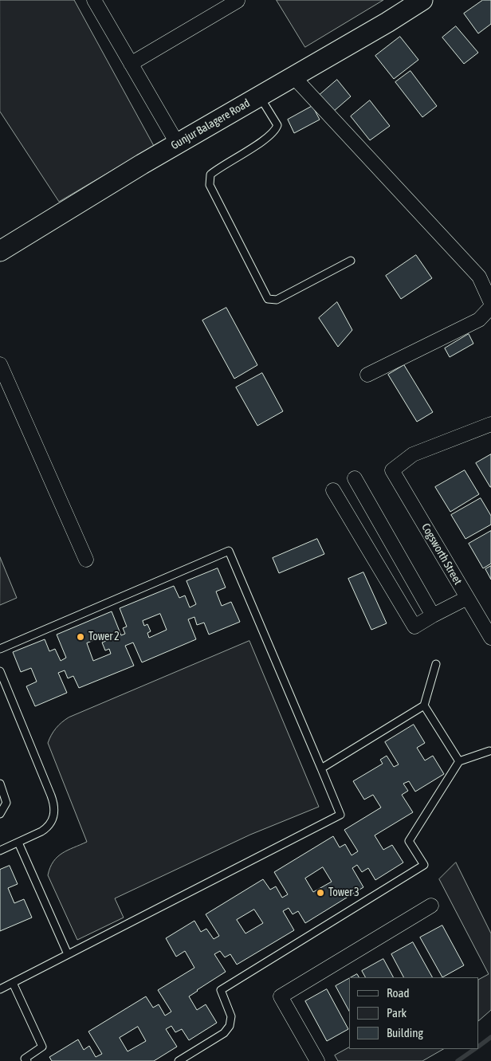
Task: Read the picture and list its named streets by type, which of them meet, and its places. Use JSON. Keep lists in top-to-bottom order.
{
  "streets": {
    "street": ["Gunjur Balagere Road", "Cogsworth Street"]
  },
  "places": ["Tower 2", "Tower 3"],
  "legend": ["Road", "Park", "Building"]
}
